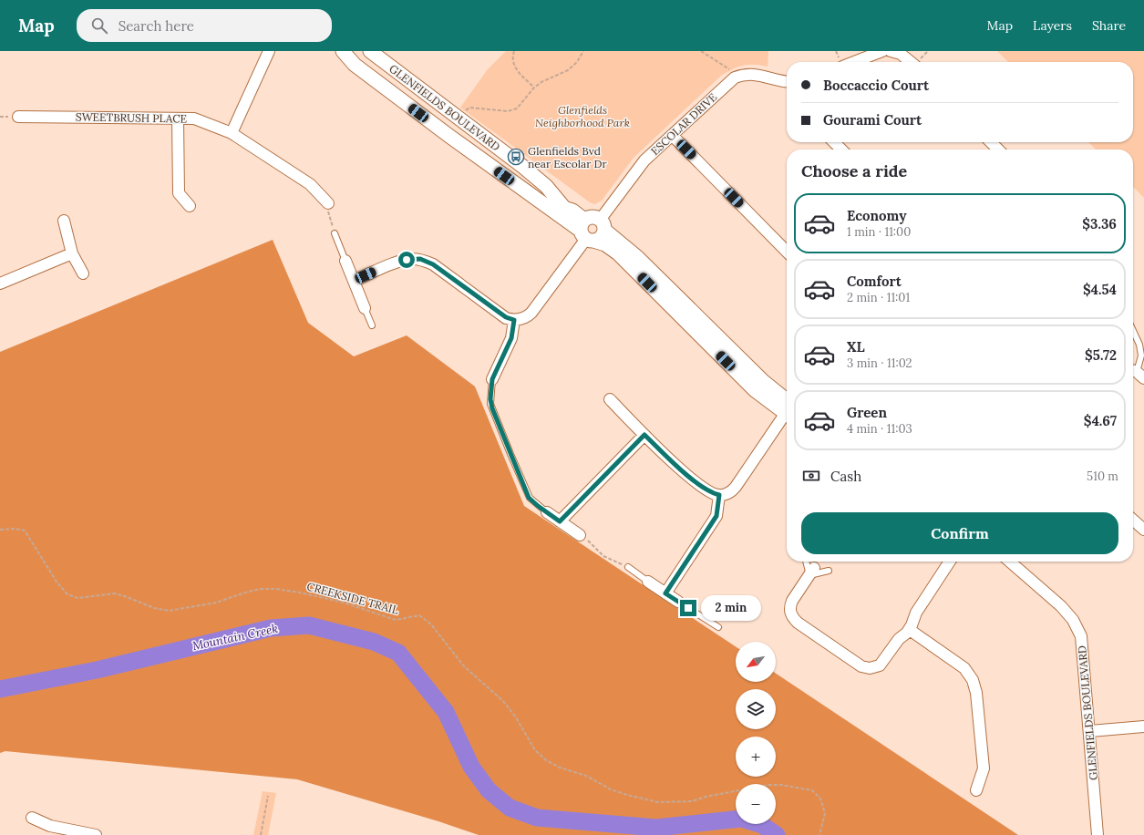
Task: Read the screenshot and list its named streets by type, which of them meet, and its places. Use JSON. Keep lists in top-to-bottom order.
{
  "streets": {
    "street": ["GLENFIELDS BOULEVARD", "SWEETBRUSH PLACE", "ESCOLAR DRIVE"],
    "path": ["CREEKSIDE TRAIL"]
  },
  "water": ["Mountain Creek"],
  "parks": ["Glenfields Neighborhood Park"],
  "places": {
    "bus stop": ["Glenfields Bvd near Escolar Dr"]
  },
  "north": "bottom left",
  "page": {
    "header": "Map",
    "search": "Search here",
    "nav": ["Map", "Layers", "Share"],
    "banner": ["Boccaccio Court", "Gourami Court"],
    "heading": "Choose a ride",
    "list": [
      {
        "name": "Economy",
        "note": "1 min · 11:00",
        "value": "$3.36"
      },
      {
        "name": "Comfort",
        "note": "2 min · 11:01",
        "value": "$4.54"
      },
      {
        "name": "XL",
        "note": "3 min · 11:02",
        "value": "$5.72"
      },
      {
        "name": "Green",
        "note": "4 min · 11:03",
        "value": "$4.67"
      }
    ],
    "pay": ["Cash", "510 m"],
    "buttons": "Confirm",
    "bubble": "2 min",
    "map_buttons": ["+", "−"]
  }
}
